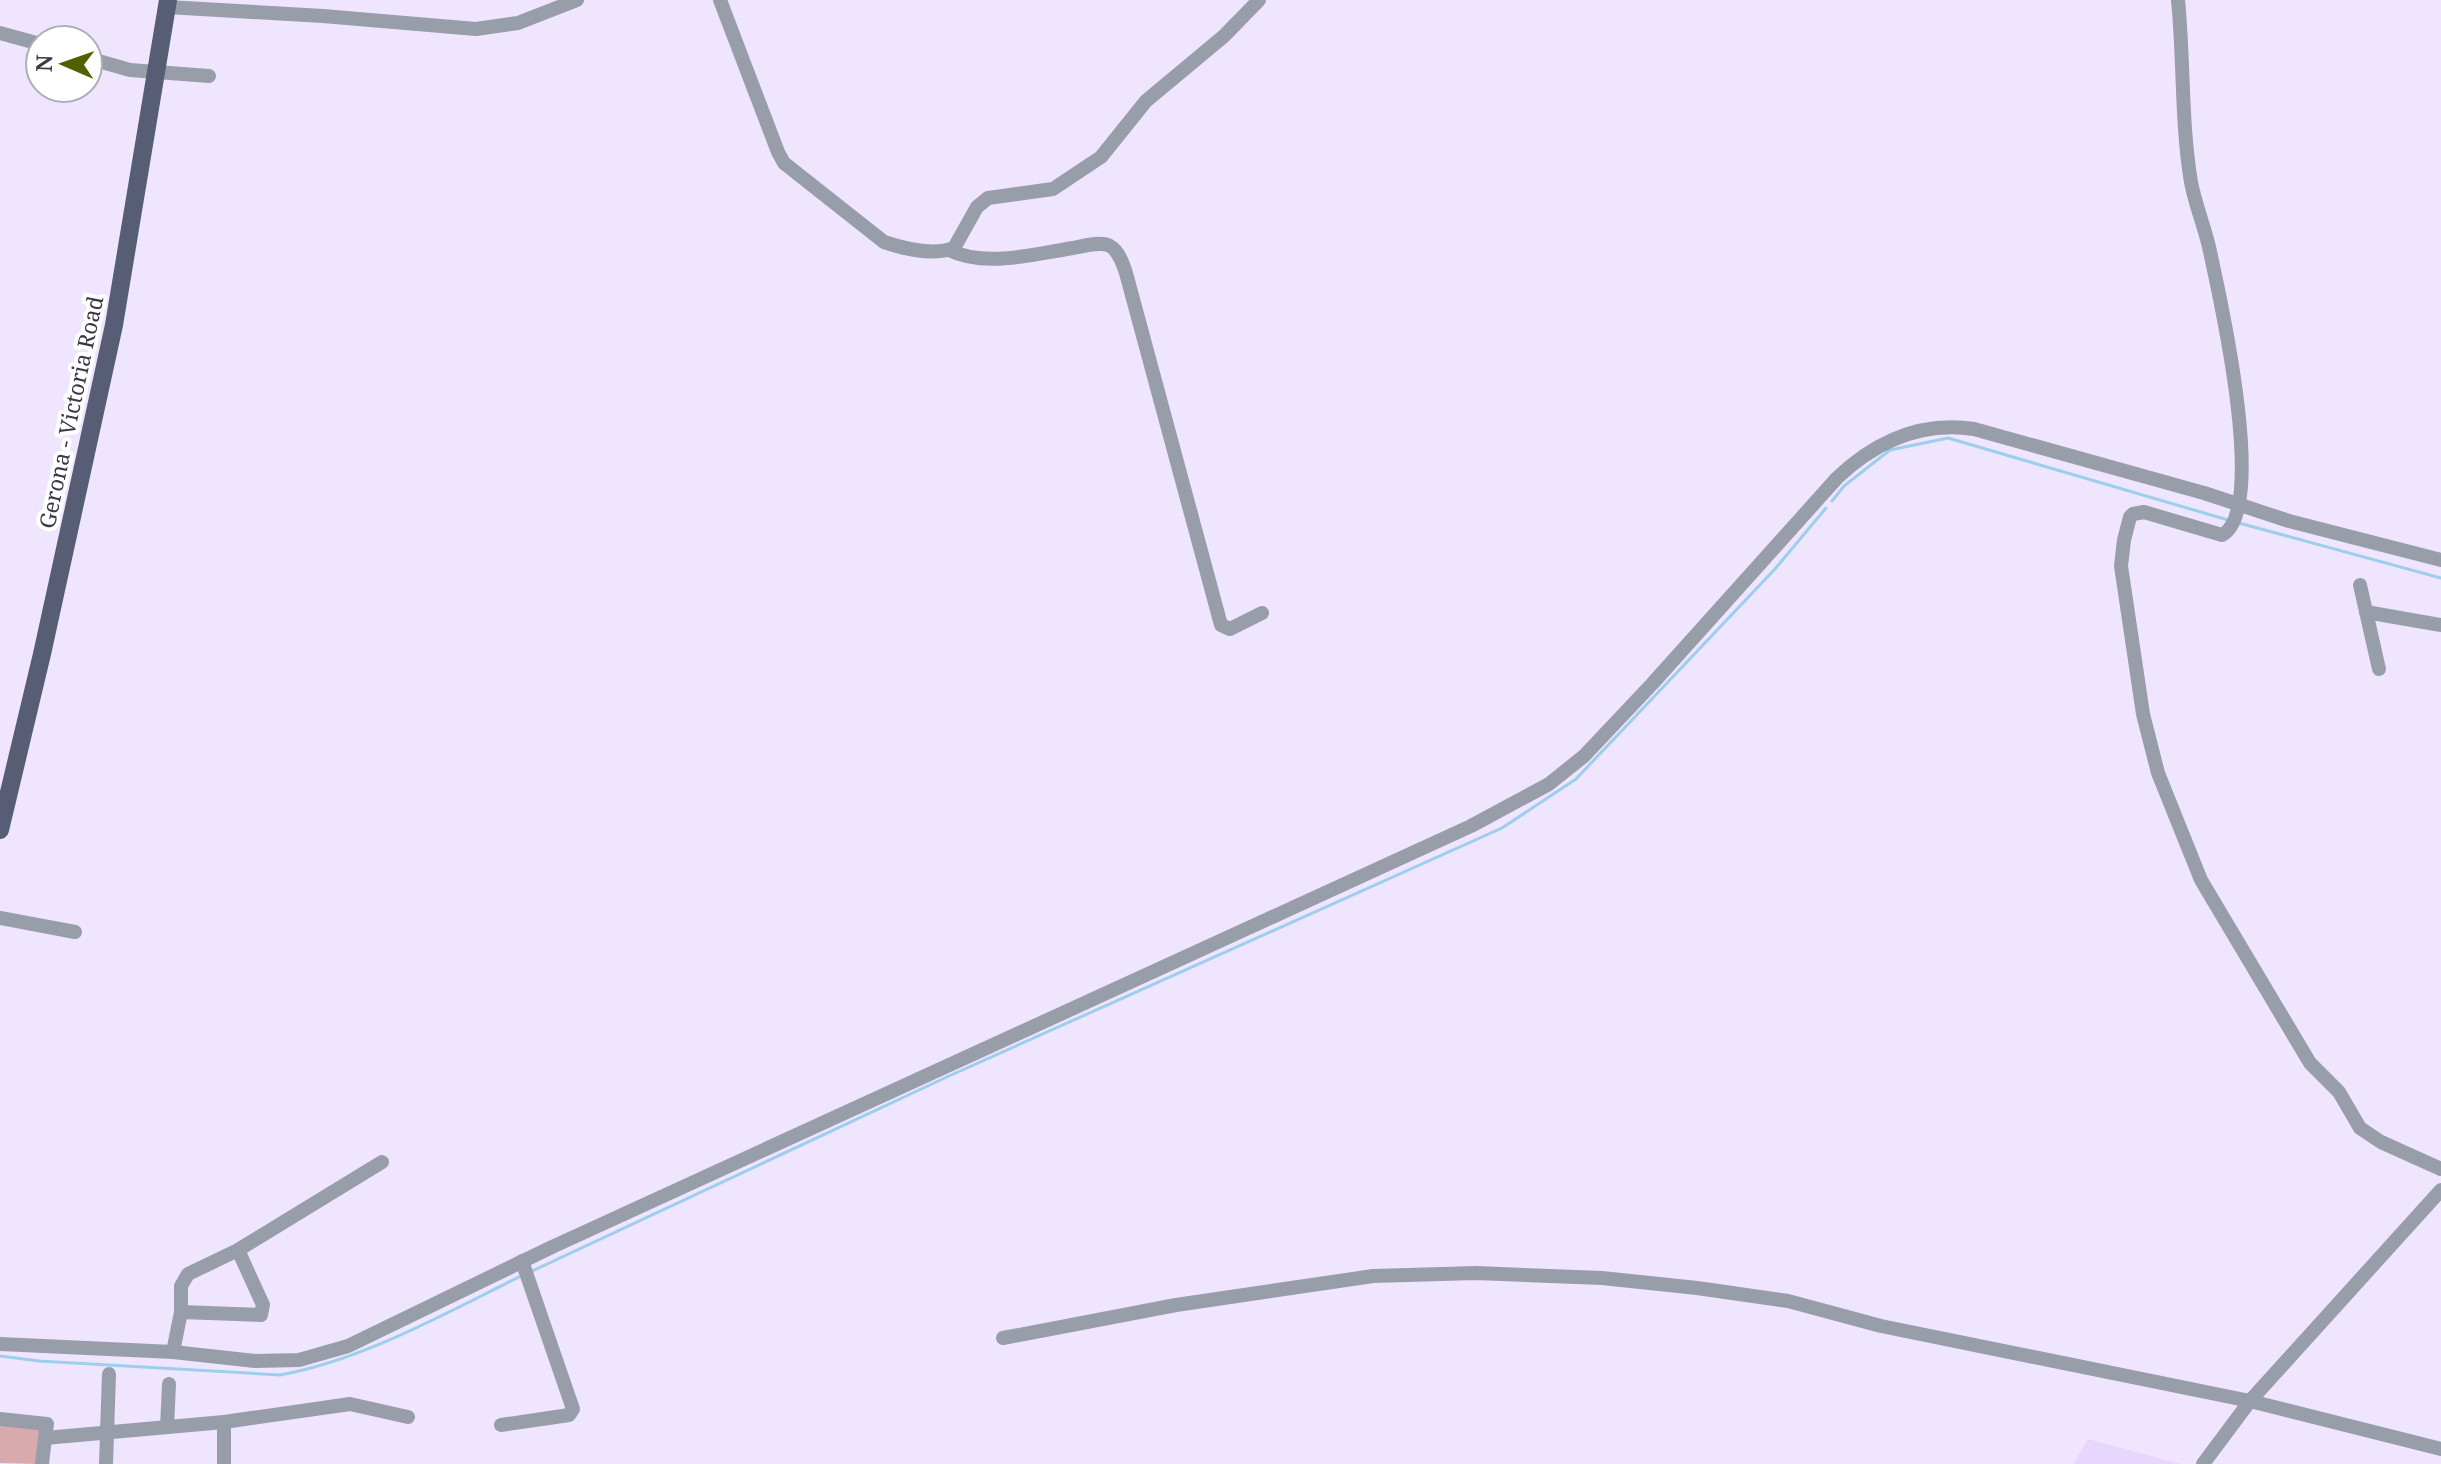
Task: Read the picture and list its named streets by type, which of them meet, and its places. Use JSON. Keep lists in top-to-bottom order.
{
  "streets": {
    "main road": ["Gerona - Victoria Road"]
  },
  "north": "left"
}
